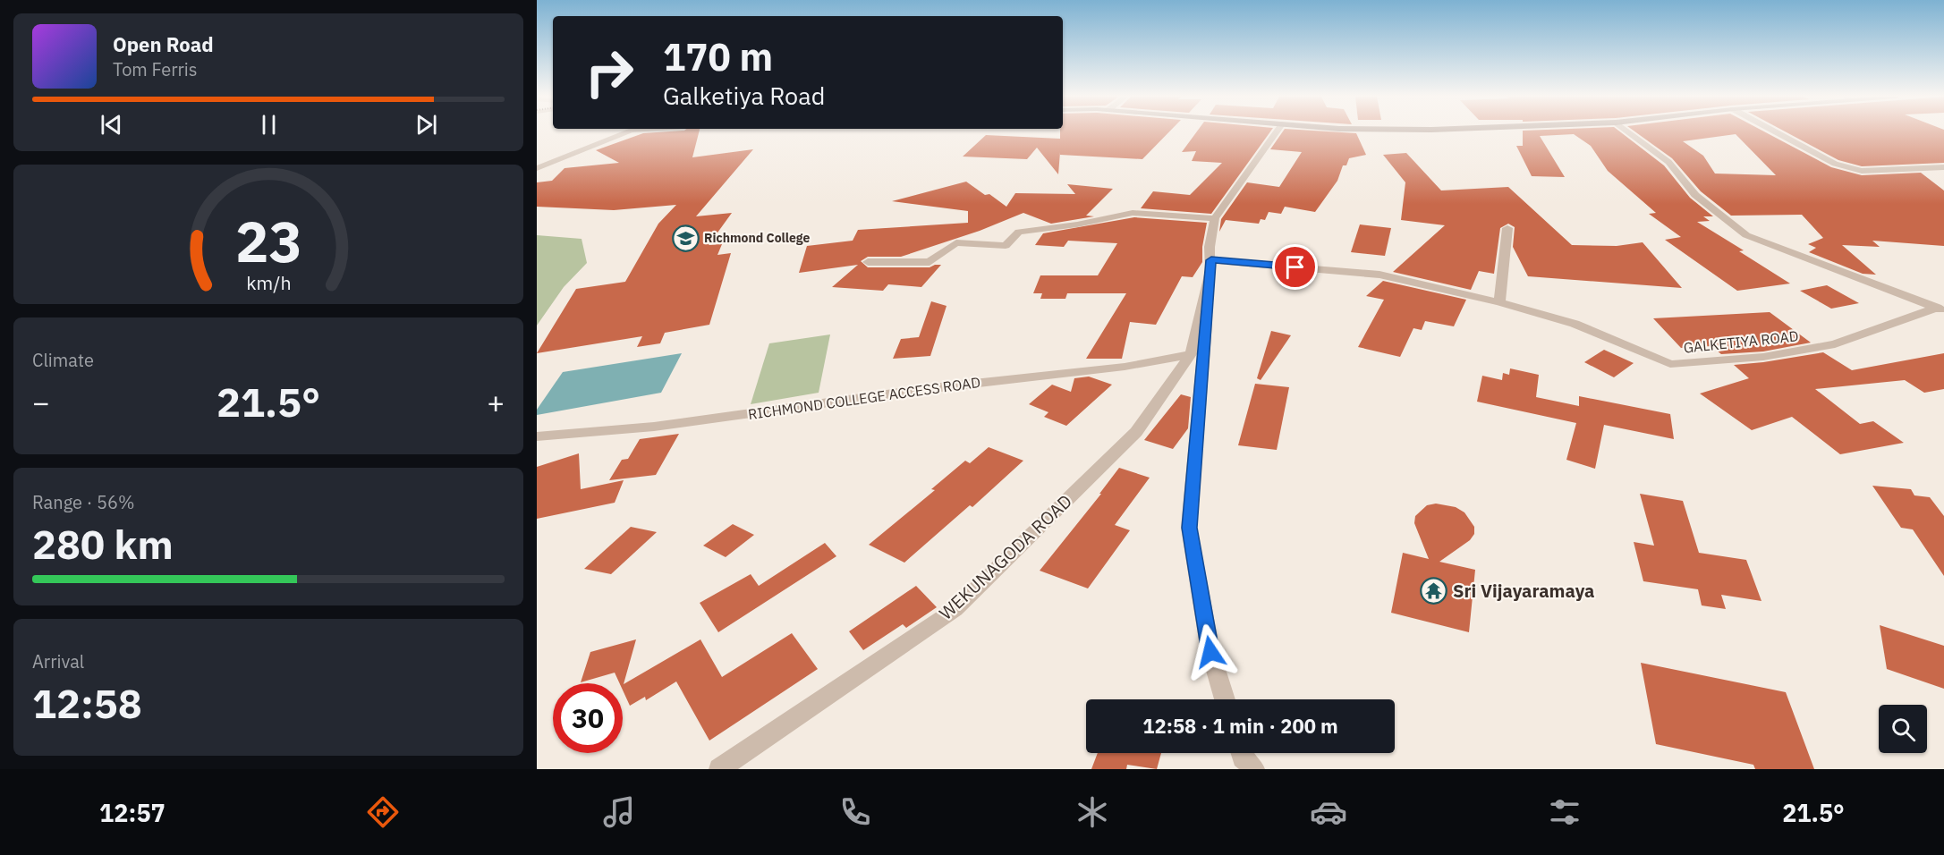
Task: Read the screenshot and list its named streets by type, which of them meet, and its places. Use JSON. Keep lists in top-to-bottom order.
{
  "streets": {
    "street": ["GALKETIYA ROAD", "RICHMOND COLLEGE ACCESS ROAD", "WEKUNAGODA ROAD"]
  },
  "crossings": [
    ["GALKETIYA ROAD", "WEKUNAGODA ROAD"],
    ["RICHMOND COLLEGE ACCESS ROAD", "WEKUNAGODA ROAD"]
  ],
  "places": {
    "school or university": ["Richmond College"],
    "temple": ["Sri Vijayaramaya"]
  },
  "page": {
    "turn": ["170 m", "Galketiya Road"],
    "song": ["Open Road", "Tom Ferris"],
    "tile": [
      "Climate",
      ["Range · 56%", "280 km"],
      ["Arrival", "12:58"]
    ],
    "heat": ["−", "21.5°", "+"],
    "limit": "30",
    "trip": "12:58 · 1 min · 200 m",
    "tabs": ["12:57", "21.5°"],
    "gauge": ["23", "km/h"]
  }
}
